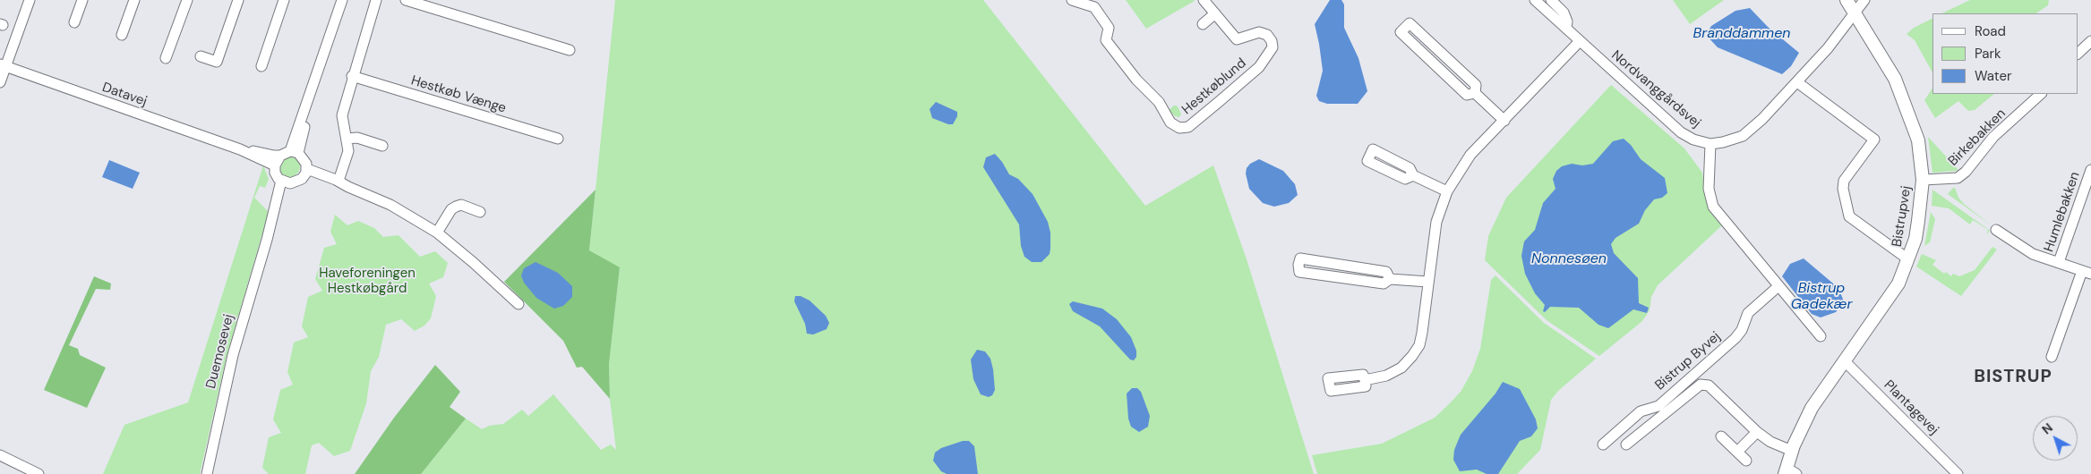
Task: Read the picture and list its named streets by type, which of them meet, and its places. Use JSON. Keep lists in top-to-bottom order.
{
  "streets": {
    "main road": ["Bistrupvej"],
    "street": [
      "Hestkøblund",
      "Nordvanggårdsvej",
      "Datavej",
      "Hestkøb Vænge",
      "Birkebakken",
      "Humlebakken",
      "Duemosevej",
      "Bistrup Byvej",
      "Plantagevej"
    ]
  },
  "crossings": [
    ["Datavej", "Duemosevej"],
    ["Birkebakken", "Bistrupvej"],
    ["Bistrupvej", "Plantagevej"]
  ],
  "districts": ["BISTRUP"],
  "water": ["Branddammen", "Nonnesøen", "Bistrup Gadekær"],
  "parks": ["Haveforeningen Hestkøbgård"],
  "legend": ["Road", "Park", "Water"],
  "north": "top left"
}
